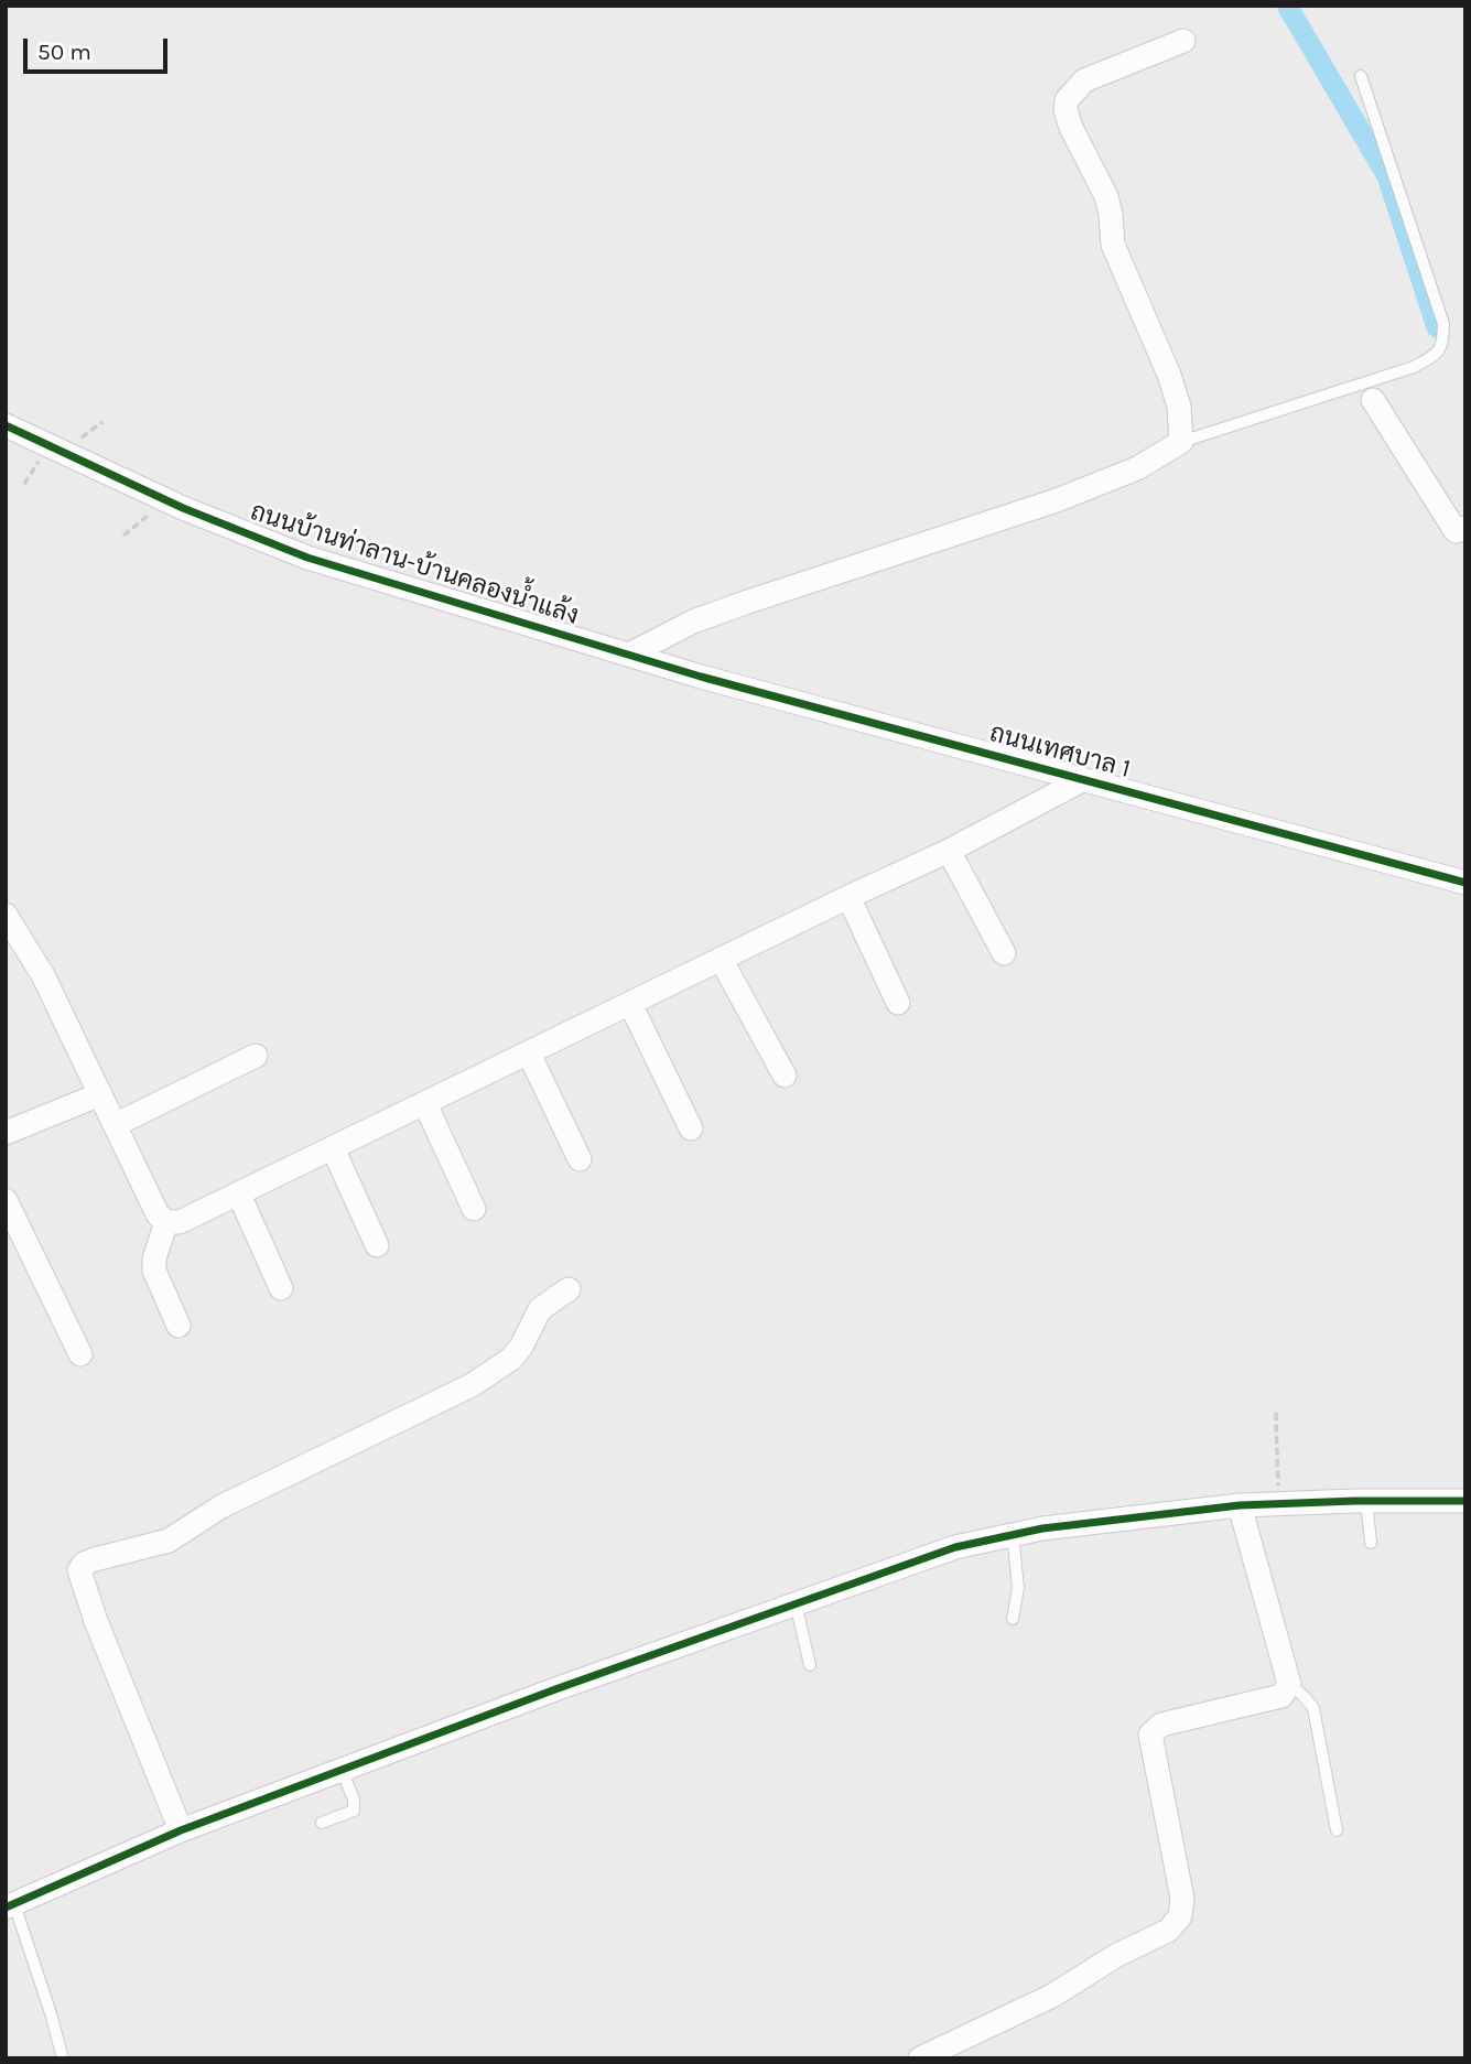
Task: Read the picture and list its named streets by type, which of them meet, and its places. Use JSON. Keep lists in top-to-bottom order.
{
  "streets": {
    "street": ["ถนนบ้านท่าลาน-บ้านคลองน้ำแล้ง", "ถนนเทศบาล 1"]
  },
  "crossings": [
    ["ถนนบ้านท่าลาน-บ้านคลองน้ำแล้ง", "ถนนเทศบาล 1"]
  ],
  "scale_bar": "50 m"
}
